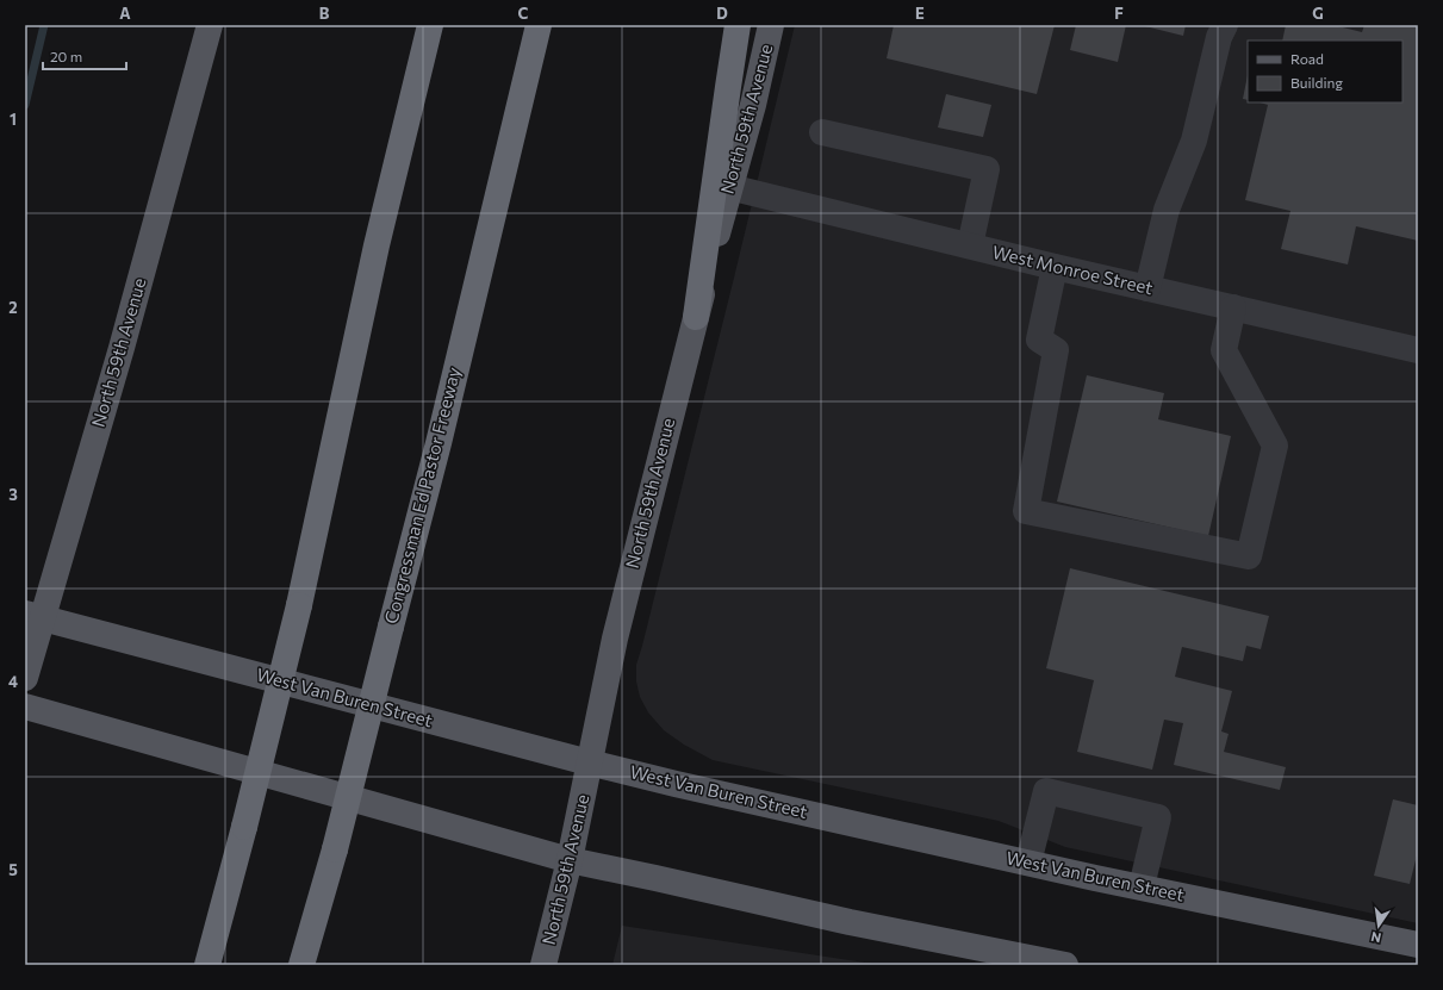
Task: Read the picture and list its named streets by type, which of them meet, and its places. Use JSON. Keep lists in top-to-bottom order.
{
  "streets": {
    "highway": ["Congressman Ed Pastor Freeway"],
    "main road": ["North 59th Avenue", "West Van Buren Street"],
    "street": ["West Monroe Street"]
  },
  "crossings": [
    ["North 59th Avenue", "West Monroe Street"],
    ["North 59th Avenue", "West Van Buren Street"]
  ],
  "legend": ["Road", "Building"],
  "scale_bar": "20 m",
  "north": "bottom",
  "grid": {
    "columns": [
      "A",
      "B",
      "C",
      "D",
      "E",
      "F",
      "G"
    ],
    "rows": [
      "1",
      "2",
      "3",
      "4",
      "5"
    ]
  }
}
